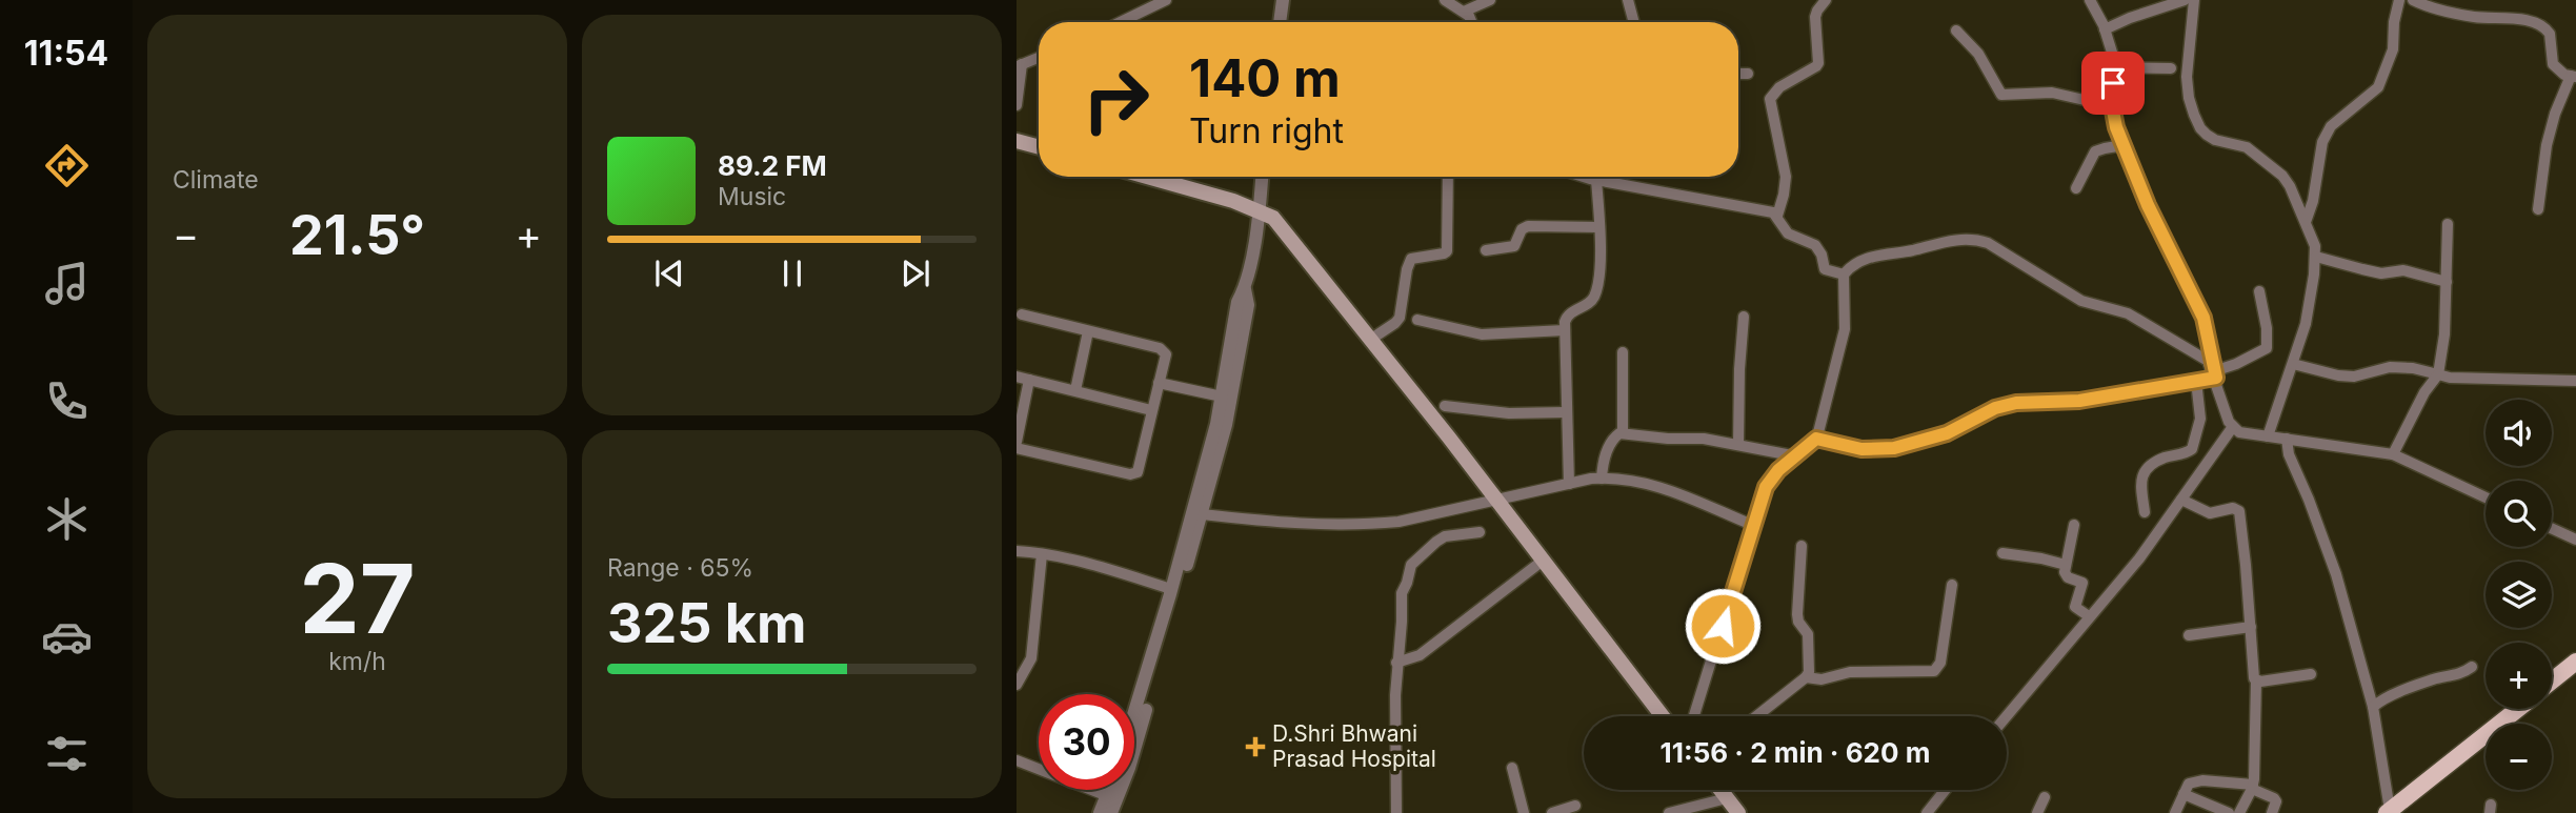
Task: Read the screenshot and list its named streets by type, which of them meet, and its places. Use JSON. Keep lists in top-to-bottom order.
{
  "places": {
    "health": ["D.Shri Bhwani Prasad Hospital"]
  },
  "page": {
    "tabs": "11:54",
    "tile": [
      "Climate",
      ["27", "km/h"],
      ["Range · 65%", "325 km"]
    ],
    "turn": ["140 m", "Turn right"],
    "song": ["89.2 FM", "Music"],
    "heat": ["−", "21.5°", "+"],
    "map_buttons": ["+", "−"],
    "limit": "30",
    "trip": "11:56 · 2 min · 620 m"
  }
}
